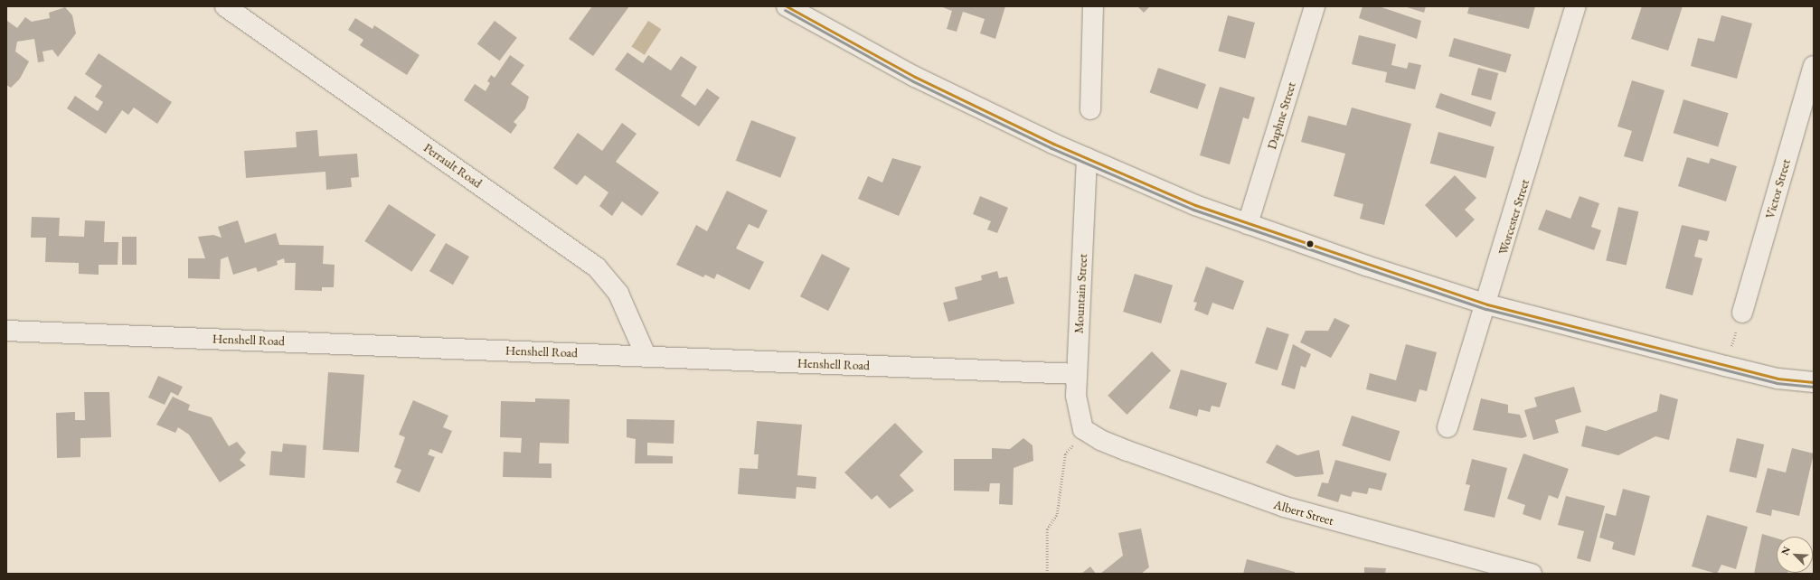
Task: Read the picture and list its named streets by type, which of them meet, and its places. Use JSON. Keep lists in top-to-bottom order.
{
  "streets": {
    "street": [
      "Daphne Street",
      "Perrault Road",
      "Victor Street",
      "Worcester Street",
      "Mountain Street",
      "Henshell Road",
      "Albert Street"
    ]
  },
  "crossings": [
    ["Perrault Road", "Henshell Road"],
    ["Mountain Street", "Henshell Road"],
    ["Mountain Street", "Albert Street"]
  ],
  "north": "top left"
}
